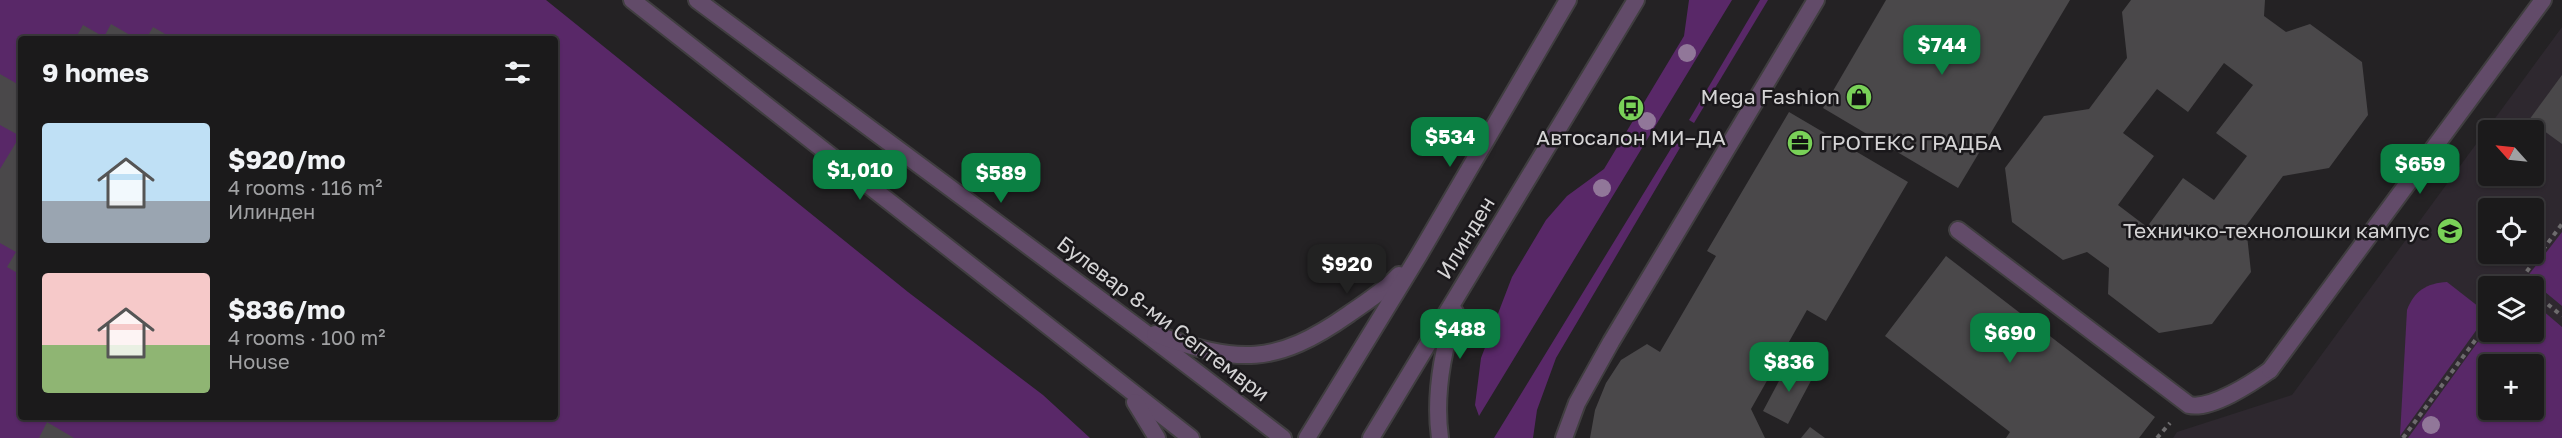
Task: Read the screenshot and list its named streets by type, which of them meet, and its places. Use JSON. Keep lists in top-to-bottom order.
{
  "streets": {
    "street": ["Илинден", "Булевар 8-ми Септември"]
  },
  "places": {
    "shop": ["Mega Fashion"],
    "bus stop": ["Автосалон МИ–ДА"],
    "office": ["ГРОТЕКС ГРАДБА"],
    "school or university": ["Техничко-технолошки кампус"]
  },
  "north": "top left",
  "page": {
    "price": [
      "$744",
      "$534",
      "$659",
      "$1,010",
      "$589",
      "$920",
      "$488",
      "$690",
      "$836"
    ],
    "heading": "9 homes",
    "list": [
      {
        "name": "$920/mo",
        "note": "4 rooms · 116 m² · Илинден"
      },
      {
        "name": "$836/mo",
        "note": "4 rooms · 100 m² · House"
      }
    ],
    "map_buttons": "+"
  }
}
